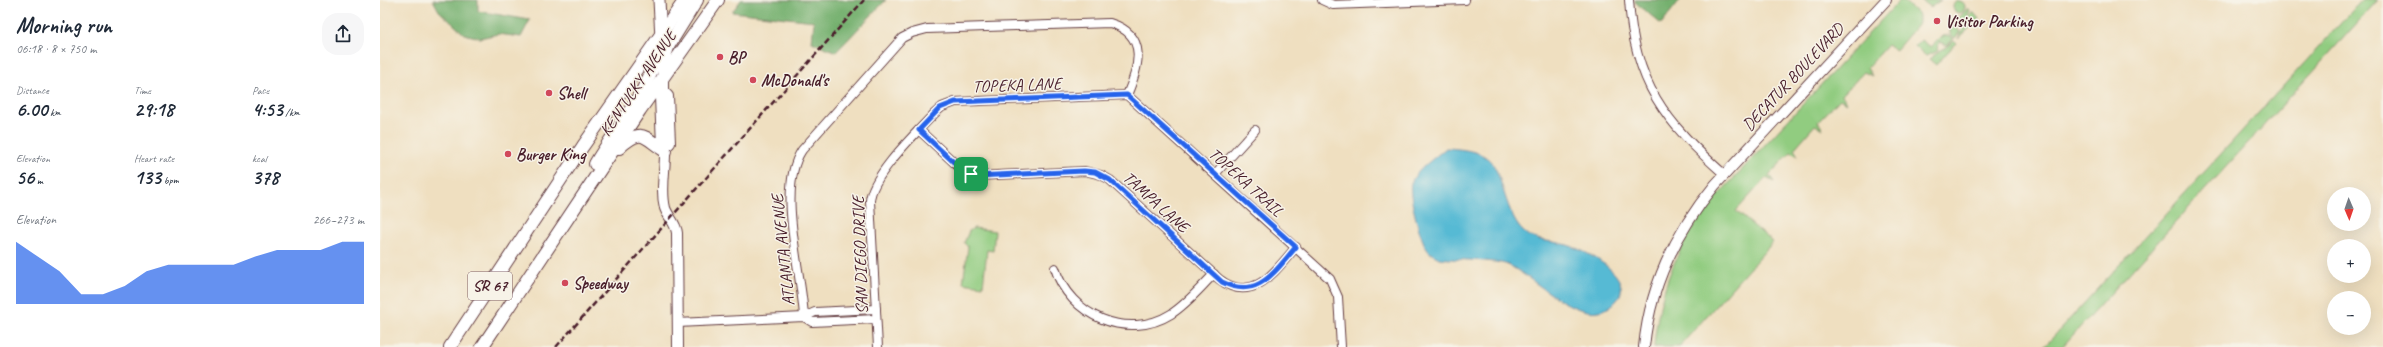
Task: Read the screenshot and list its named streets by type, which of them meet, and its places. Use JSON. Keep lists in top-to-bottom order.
{
  "streets": {
    "main road": ["KENTUCKY AVENUE", "SR 67"],
    "street": [
      "DECATUR BOULEVARD",
      "TOPEKA LANE",
      "TOPEKA TRAIL",
      "TAMPA LANE",
      "ATLANTA AVENUE",
      "SAN DIEGO DRIVE"
    ]
  },
  "crossings": [
    ["TOPEKA LANE", "TOPEKA TRAIL"],
    ["TOPEKA LANE", "TAMPA LANE"],
    ["TOPEKA LANE", "ATLANTA AVENUE"],
    ["TOPEKA LANE", "SAN DIEGO DRIVE"],
    ["TOPEKA TRAIL", "TAMPA LANE"],
    ["TOPEKA TRAIL", "ATLANTA AVENUE"],
    ["TAMPA LANE", "SAN DIEGO DRIVE"]
  ],
  "places": [
    "Visitor Parking",
    "BP",
    "McDonald's",
    "Shell",
    "Burger King",
    "Speedway"
  ],
  "north": "bottom",
  "page": {
    "heading": ["Morning run", "06:18 · 8 × 750 m"],
    "stats": [
      ["Distance", "6.00 km"],
      ["Time", "29:18"],
      ["Pace", "4:53 /km"],
      ["Elevation", "56 m"],
      ["Heart rate", "133 bpm"],
      ["kcal", "378"]
    ],
    "map_buttons": ["+", "−"],
    "chart": ["Elevation", "266–273 m"]
  }
}
